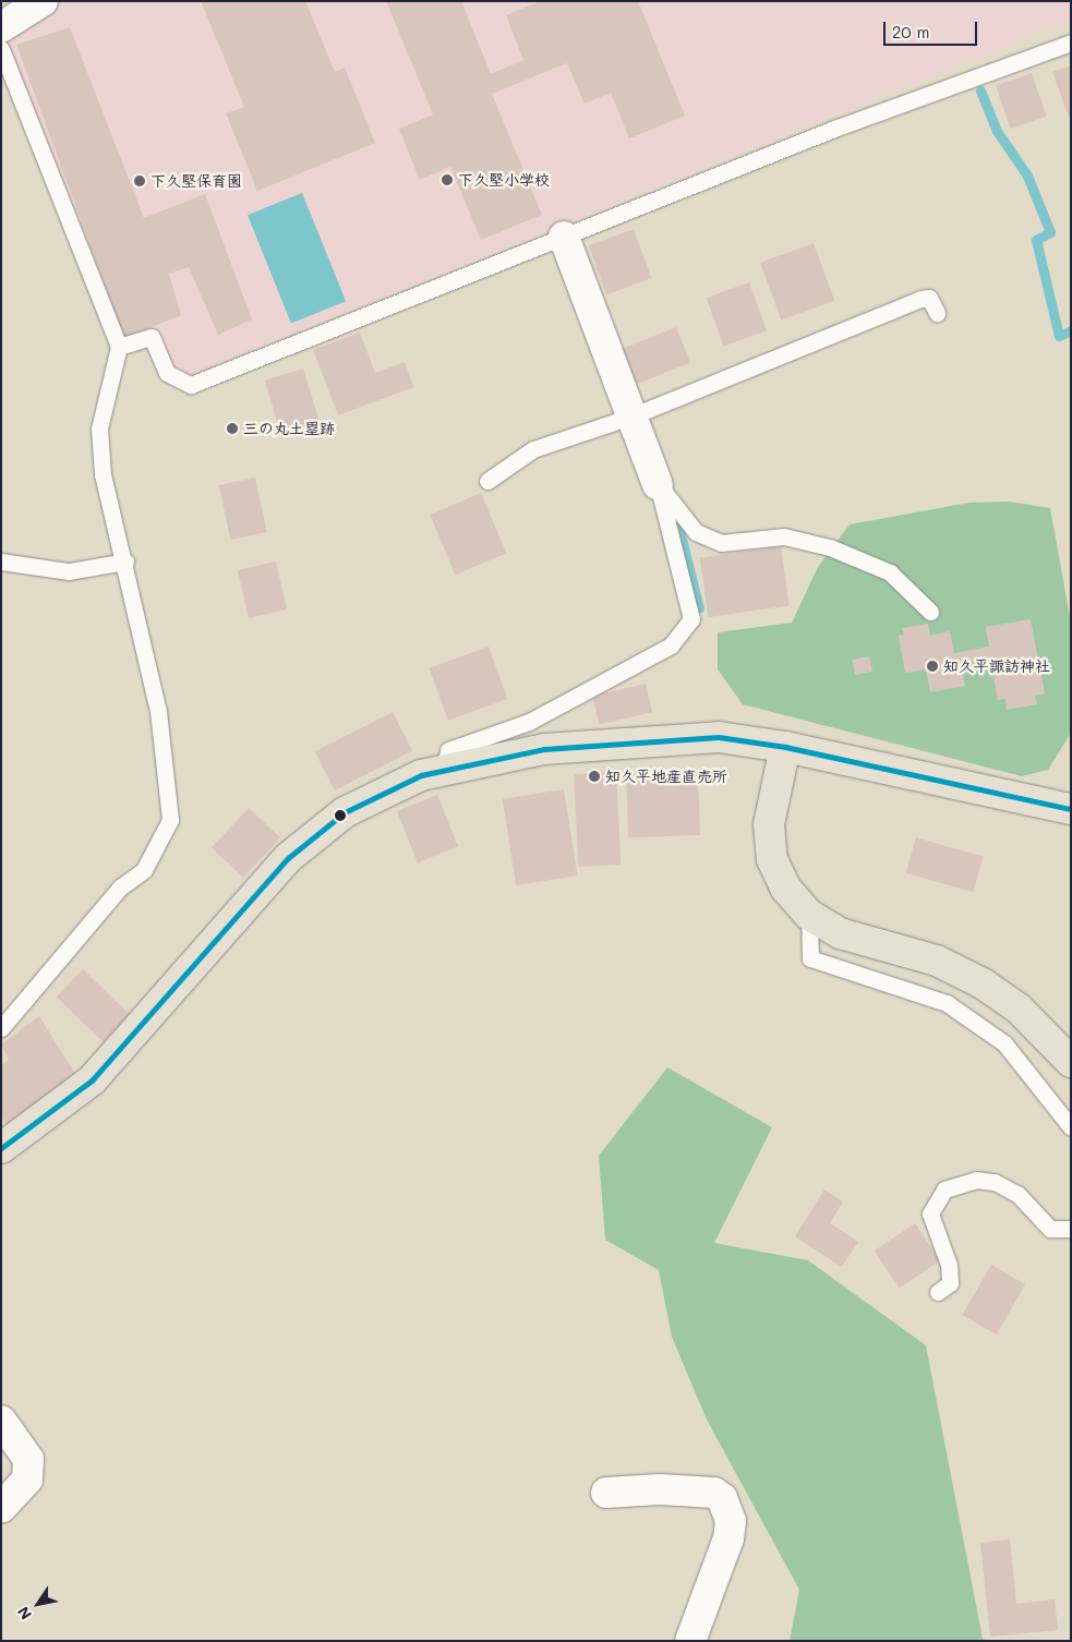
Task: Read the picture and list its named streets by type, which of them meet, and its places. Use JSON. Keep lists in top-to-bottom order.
{
  "places": [
    "下久堅小学校",
    "下久堅保育園",
    "三の丸土塁跡",
    "知久平諏訪神社",
    "知久平地産直売所"
  ],
  "scale_bar": "20 m",
  "north": "bottom left"
}
